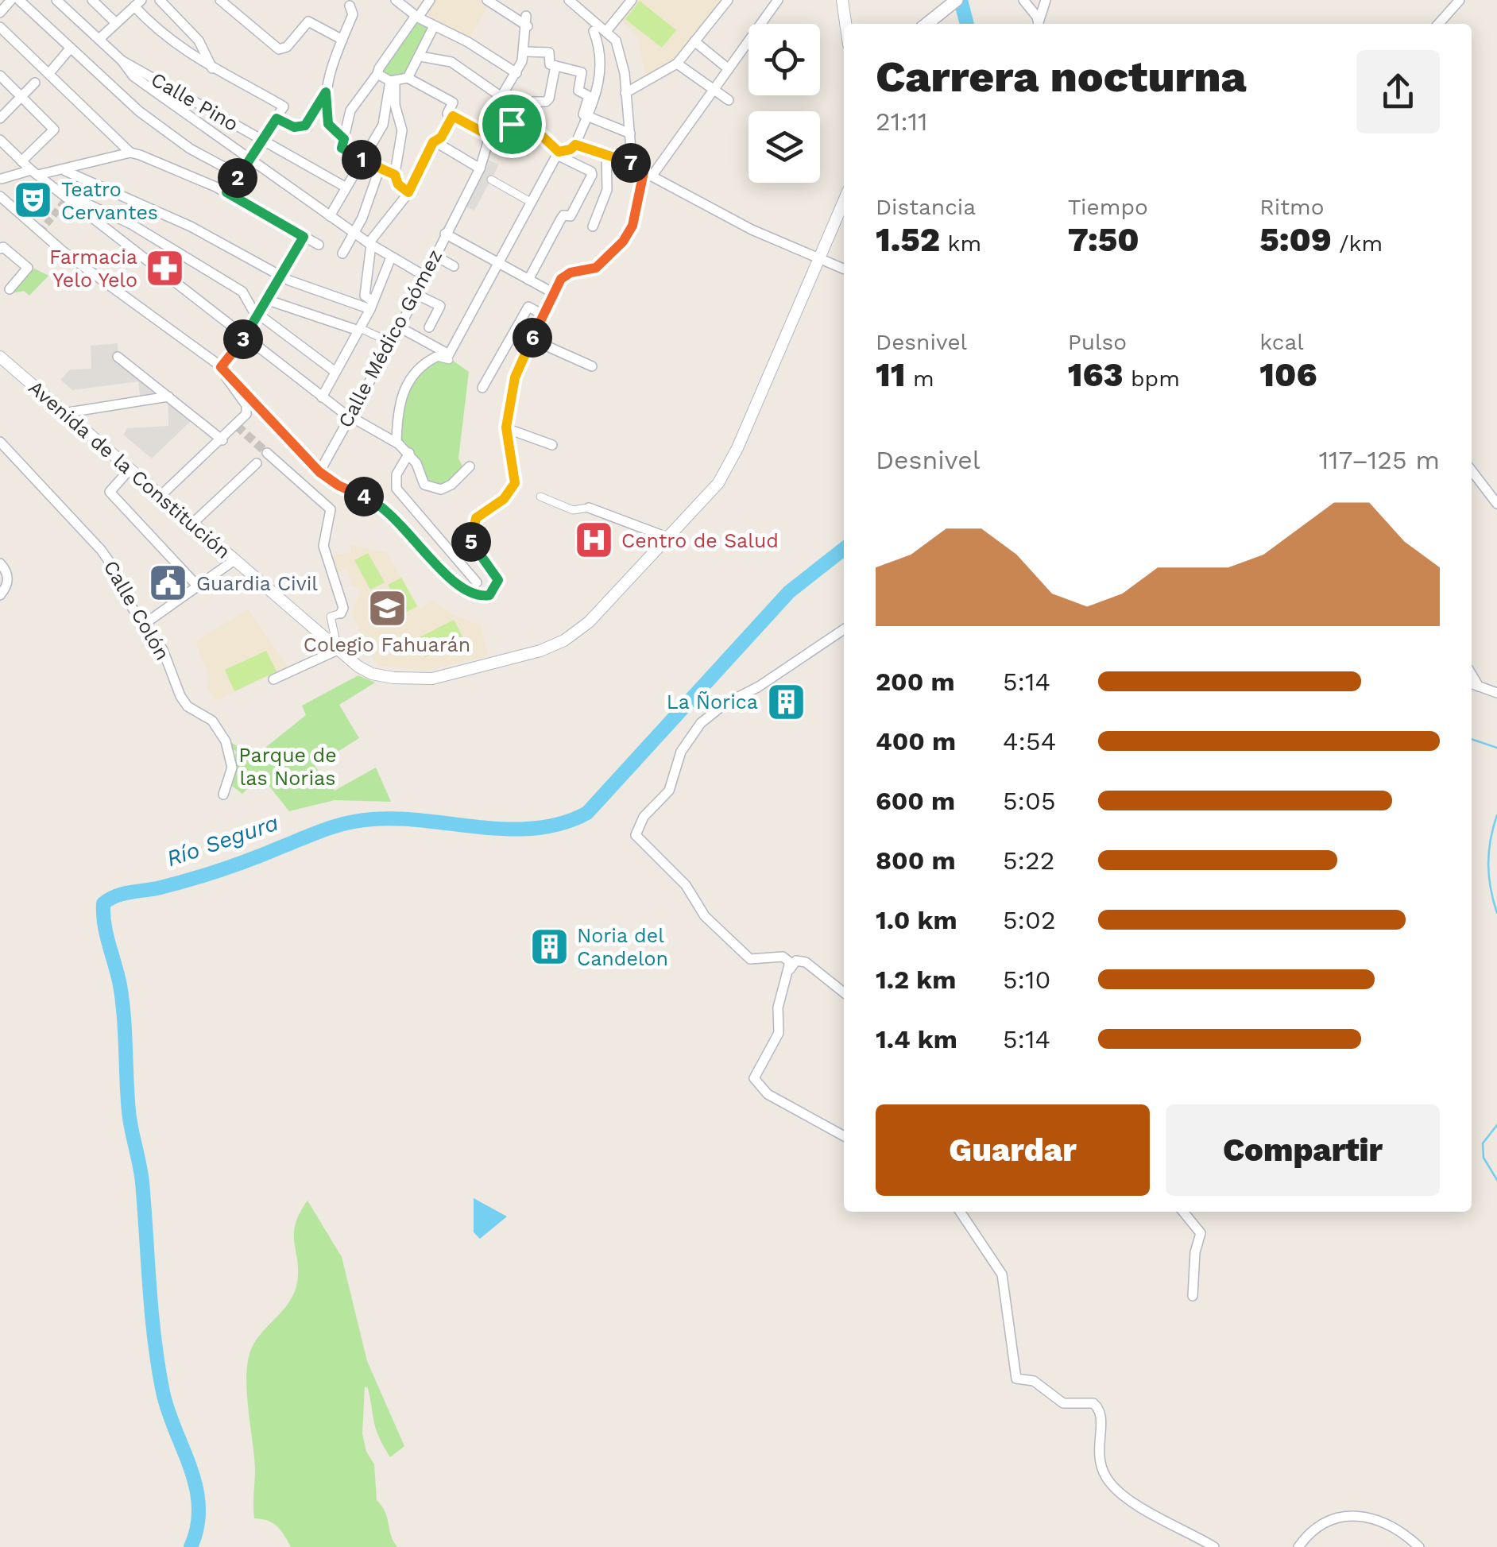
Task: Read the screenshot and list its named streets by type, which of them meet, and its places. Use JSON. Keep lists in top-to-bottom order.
{
  "streets": {
    "street": [
      "Calle Pino",
      "Calle Médico Gómez",
      "Avenida de la Constitución",
      "Calle Colón"
    ]
  },
  "water": ["Río Segura"],
  "parks": ["Parque de las Norias"],
  "places": {
    "theatre": ["Teatro Cervantes"],
    "pharmacy": ["Farmacia Yelo Yelo"],
    "hospital": ["Centro de Salud"],
    "public building": ["Guardia Civil"],
    "school or university": ["Colegio Fahuarán"],
    "building": ["La Ñorica", "Noria del Candelon"]
  },
  "page": {
    "heading": ["Carrera nocturna", "21:11"],
    "pins": [
      "1",
      "7",
      "2",
      "6",
      "3",
      "4",
      "5"
    ],
    "stats": [
      ["Distancia", "1.52 km"],
      ["Tiempo", "7:50"],
      ["Ritmo", "5:09 /km"],
      ["Desnivel", "11 m"],
      ["Pulso", "163 bpm"],
      ["kcal", "106"]
    ],
    "chart": ["Desnivel", "117–125 m"],
    "list": [
      {
        "name": "200 m",
        "note": "5:14"
      },
      {
        "name": "400 m",
        "note": "4:54"
      },
      {
        "name": "600 m",
        "note": "5:05"
      },
      {
        "name": "800 m",
        "note": "5:22"
      },
      {
        "name": "1.0 km",
        "note": "5:02"
      },
      {
        "name": "1.2 km",
        "note": "5:10"
      },
      {
        "name": "1.4 km",
        "note": "5:14"
      }
    ],
    "buttons": ["Guardar", "Compartir"]
  }
}
